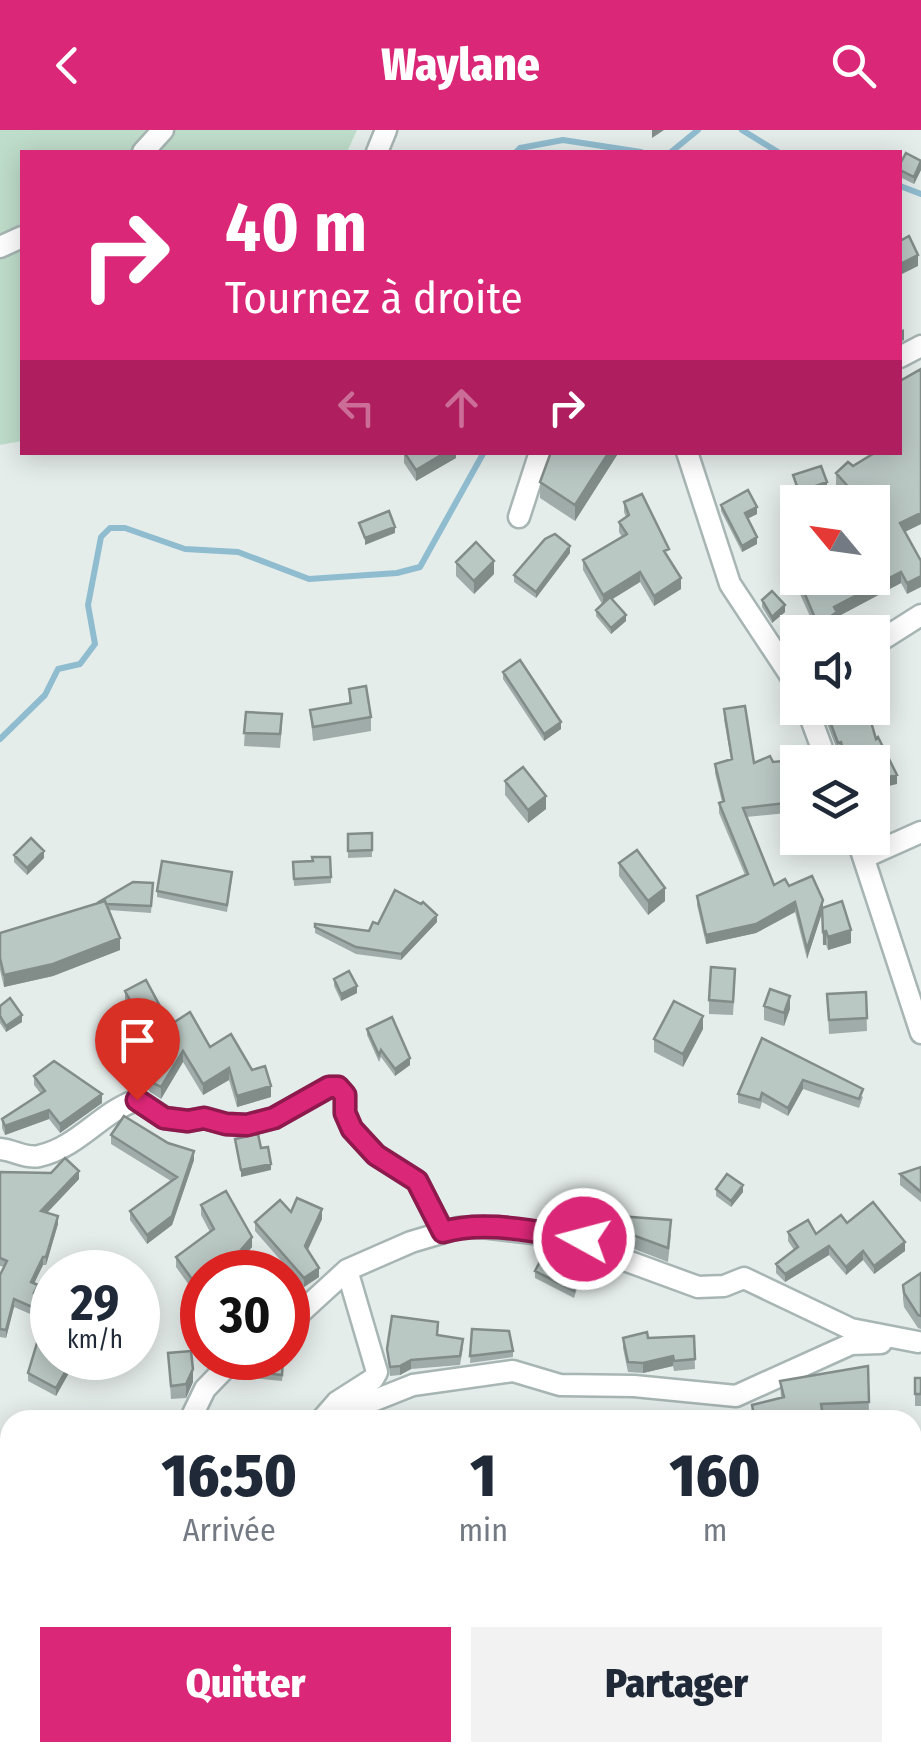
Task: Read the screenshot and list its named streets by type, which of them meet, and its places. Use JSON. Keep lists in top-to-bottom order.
{
  "north": "top left",
  "page": {
    "header": "Waylane",
    "turn": ["40 m", "Tournez à droite"],
    "speed": "29 km/h",
    "limit": "30",
    "eta": [
      "16:50",
      "Arrivée",
      "1",
      "min",
      "160",
      "m"
    ],
    "buttons": ["Quitter", "Partager"]
  }
}
